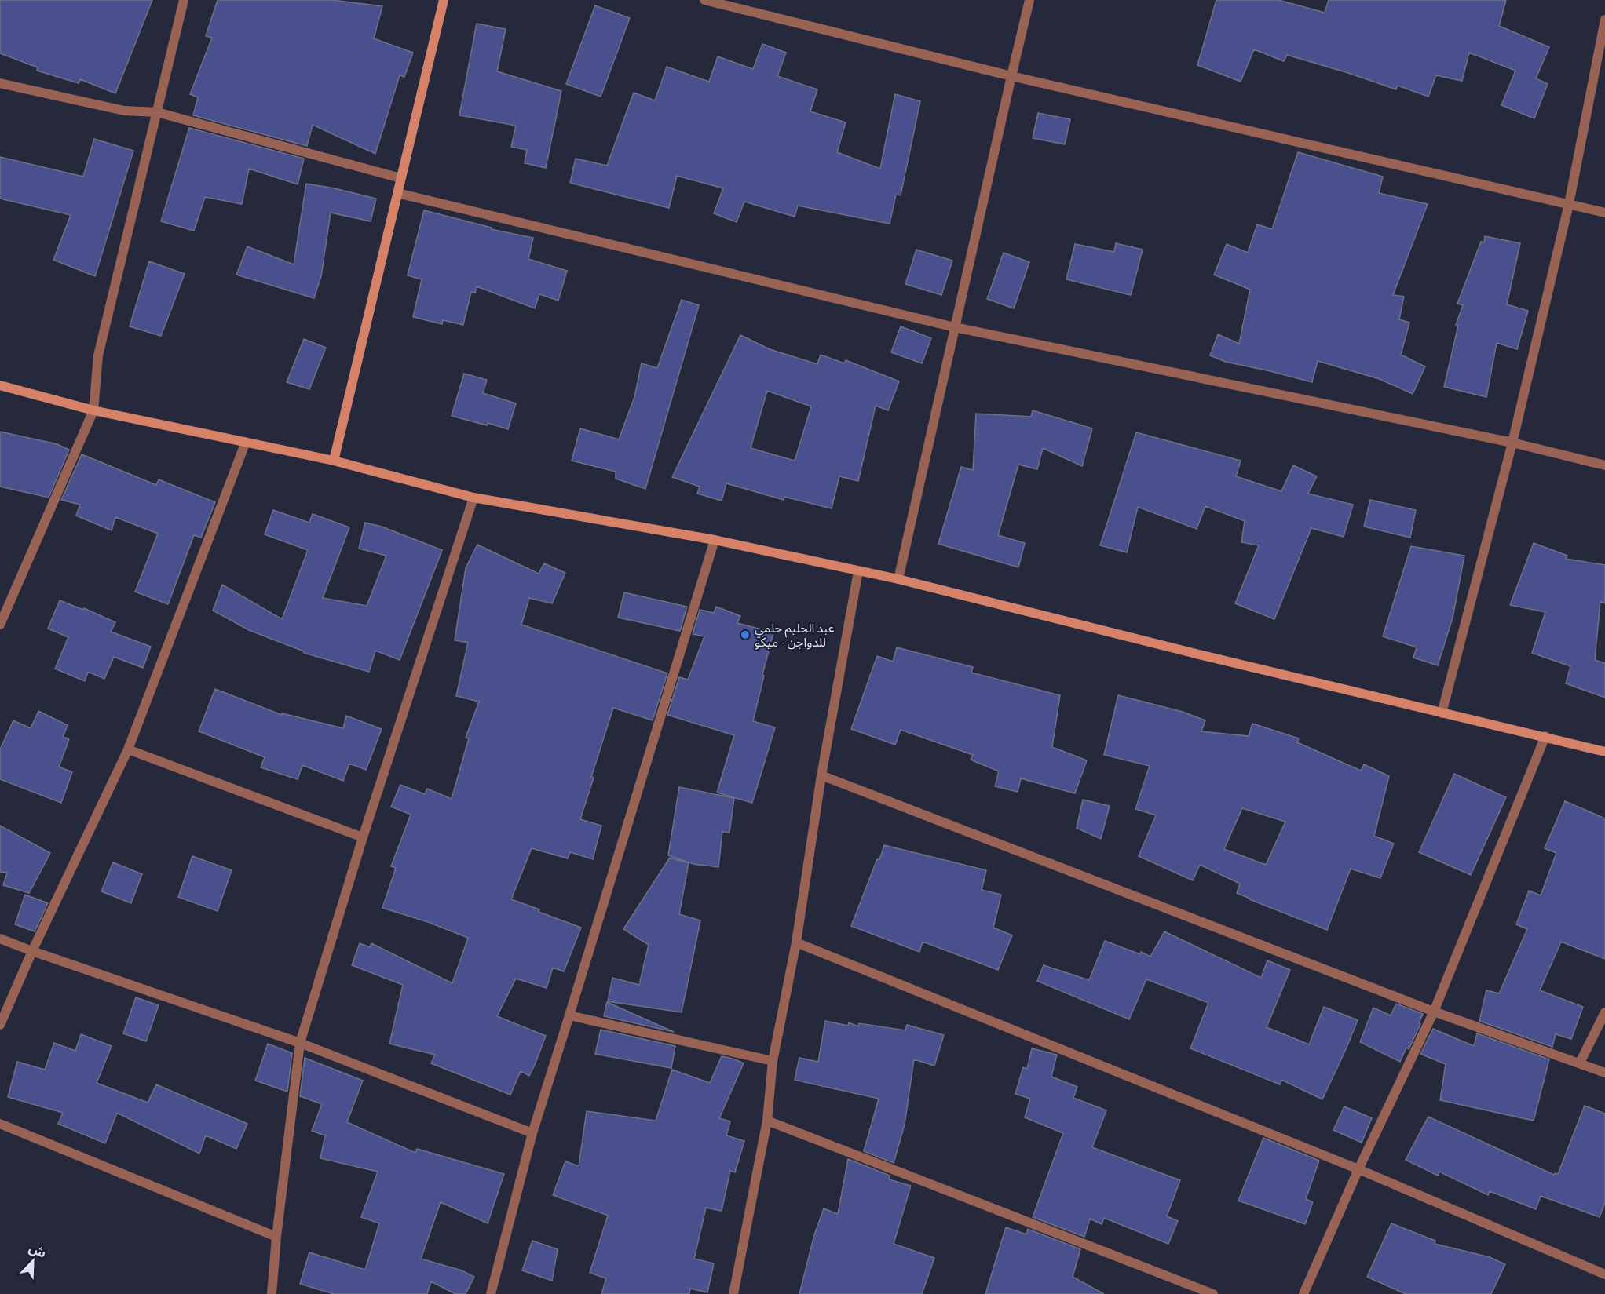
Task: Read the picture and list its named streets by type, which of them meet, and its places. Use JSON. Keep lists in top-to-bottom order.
{
  "places": ["عبد الحليم حلمي للدواجن - ميكو"],
  "north": "top right"
}
